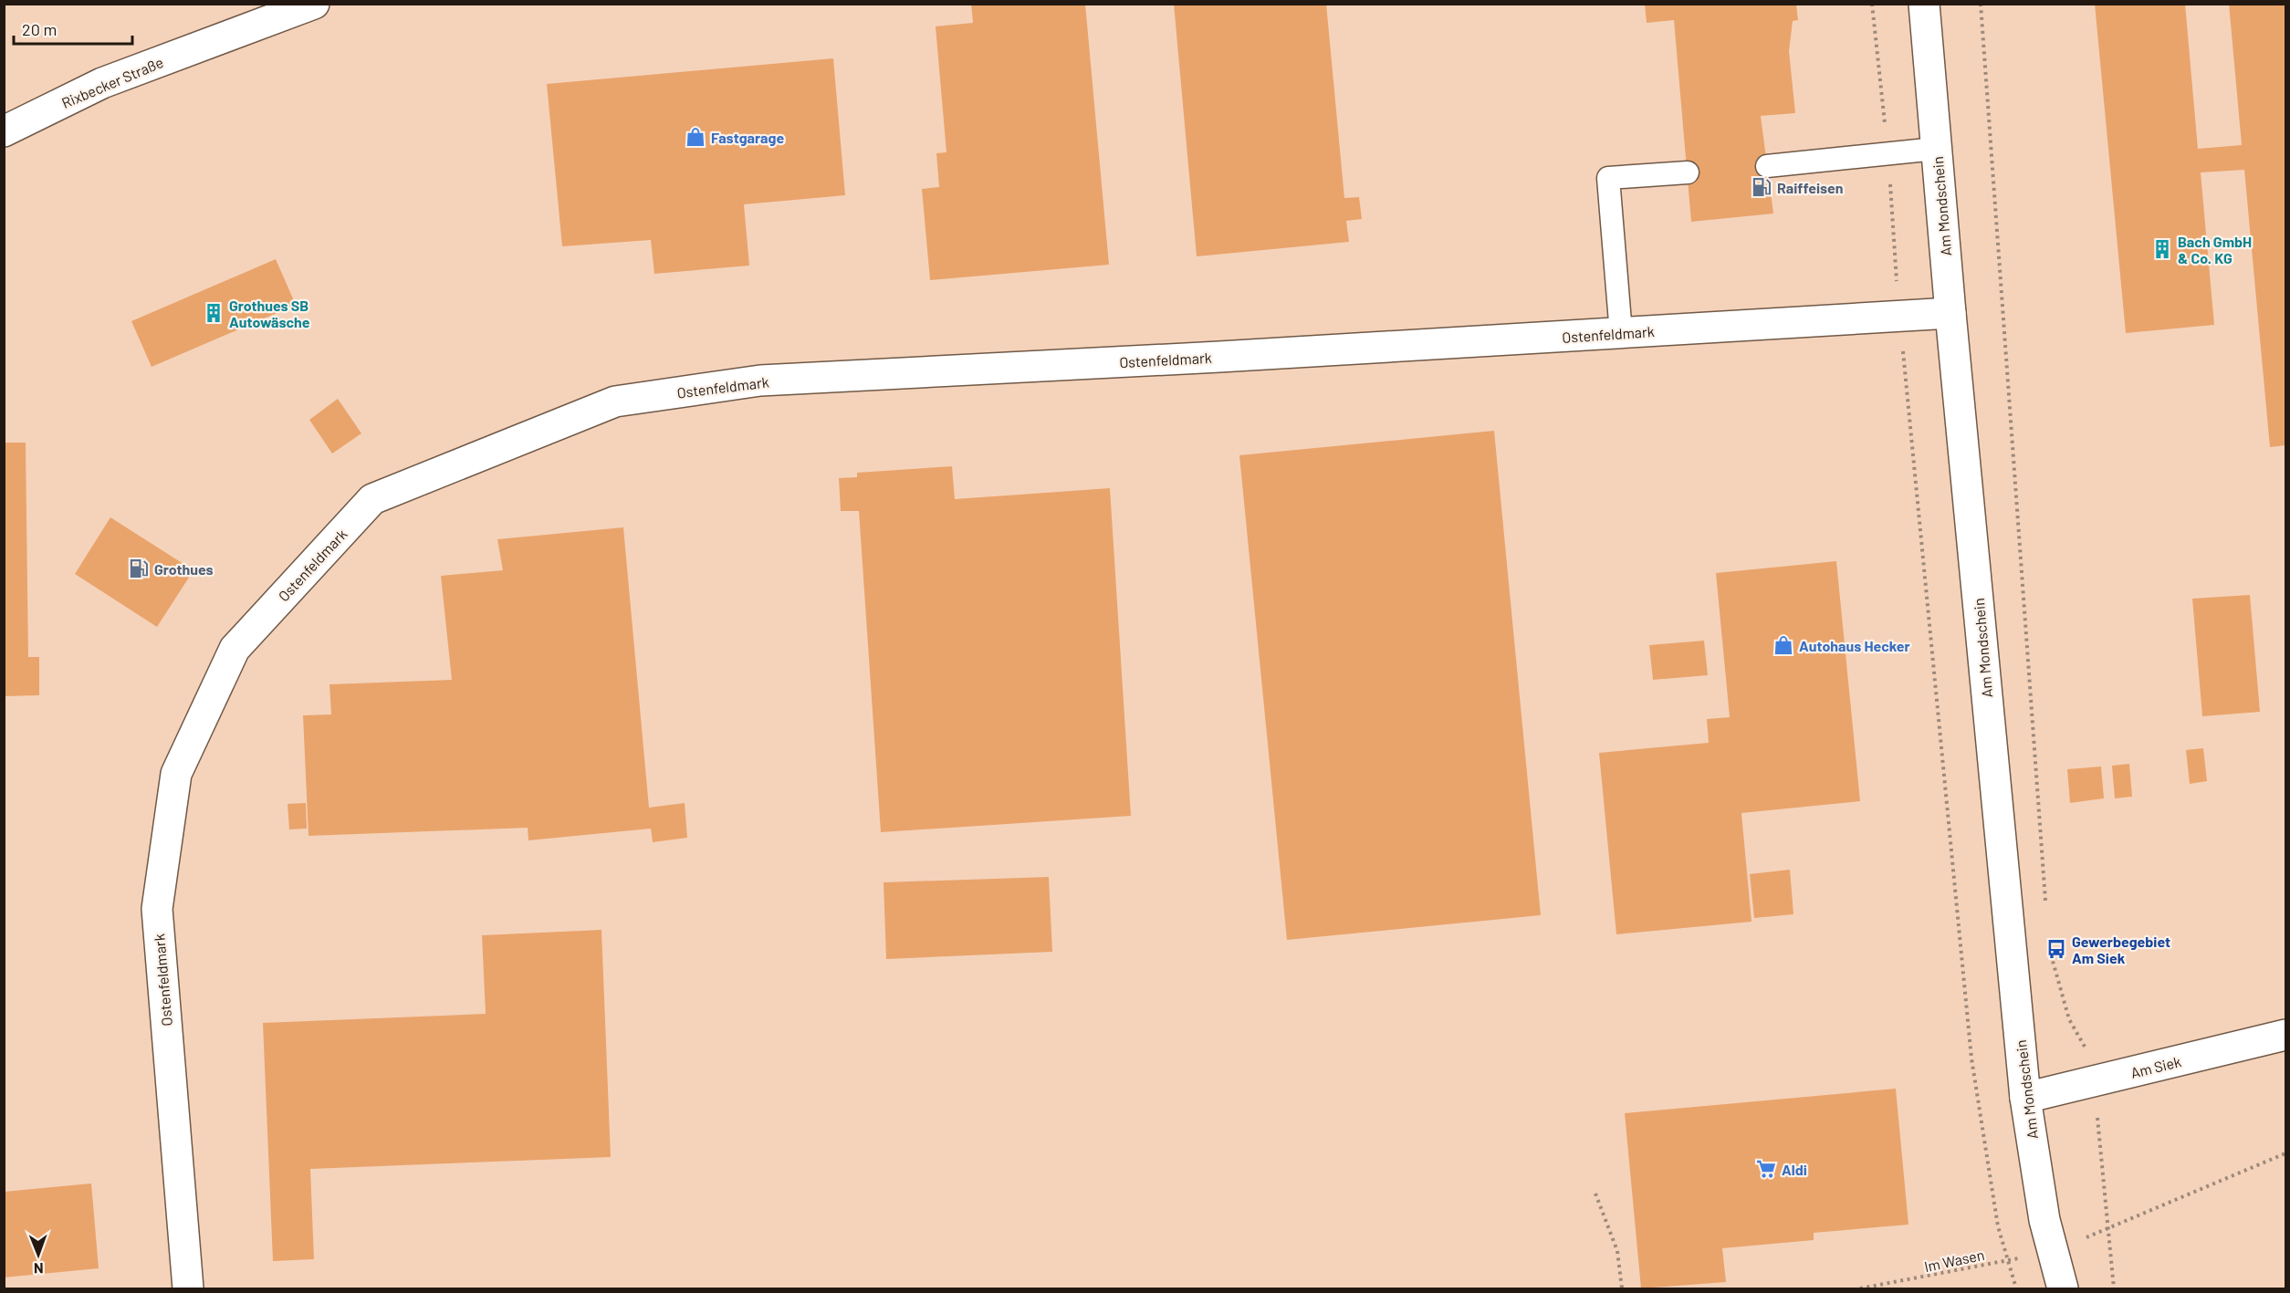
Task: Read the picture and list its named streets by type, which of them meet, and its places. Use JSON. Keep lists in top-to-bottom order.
{
  "streets": {
    "street": [
      "Rixbecker Straße",
      "Am Mondschein",
      "Ostenfeldmark",
      "Am Siek"
    ],
    "path": ["Im Wasen"]
  },
  "crossings": [
    ["Am Mondschein", "Ostenfeldmark"],
    ["Am Mondschein", "Am Siek"],
    ["Am Mondschein", "Im Wasen"]
  ],
  "places": {
    "shop": ["Fastgarage", "Autohaus Hecker"],
    "fuel station": ["Raiffeisen", "Grothues"],
    "building": ["Bach GmbH & Co. KG", "Grothues SB Autowäsche"],
    "bus stop": ["Gewerbegebiet Am Siek"],
    "supermarket": ["Aldi"]
  },
  "scale_bar": "20 m",
  "north": "bottom"
}
